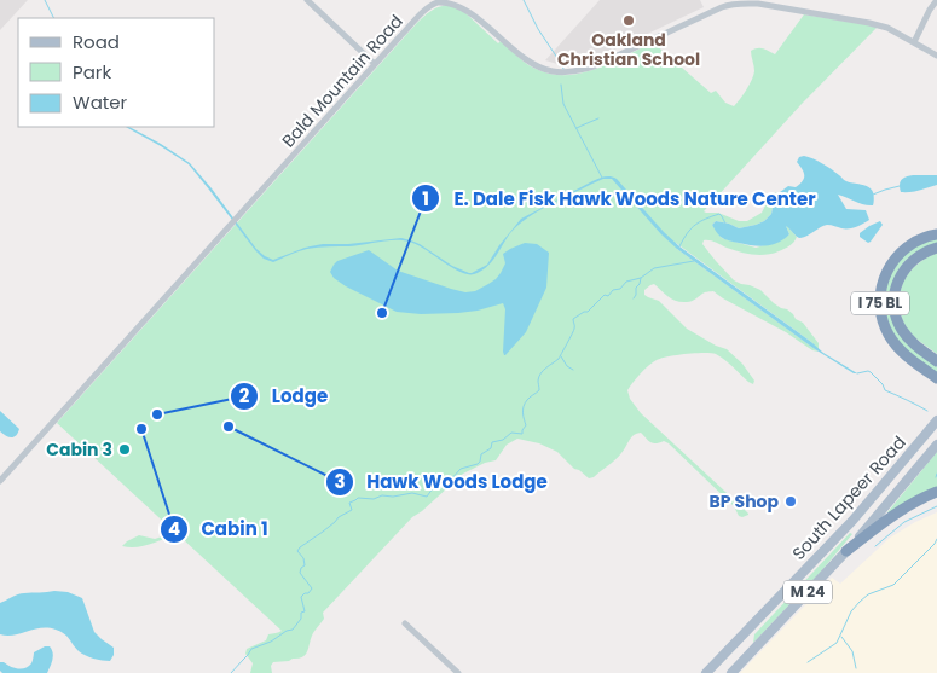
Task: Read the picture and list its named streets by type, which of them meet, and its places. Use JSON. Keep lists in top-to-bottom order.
{
  "streets": {
    "highway": ["I 75 BL"],
    "main road": ["South Lapeer Road", "M 24"],
    "street": ["Bald Mountain Road"]
  },
  "places": [
    "Oakland Christian School",
    "E. Dale Fisk Hawk Woods Nature Center",
    "Lodge",
    "Hawk Woods Lodge",
    "Cabin 1",
    "Cabin 3",
    "BP Shop"
  ],
  "legend": ["Road", "Park", "Water"]
}
